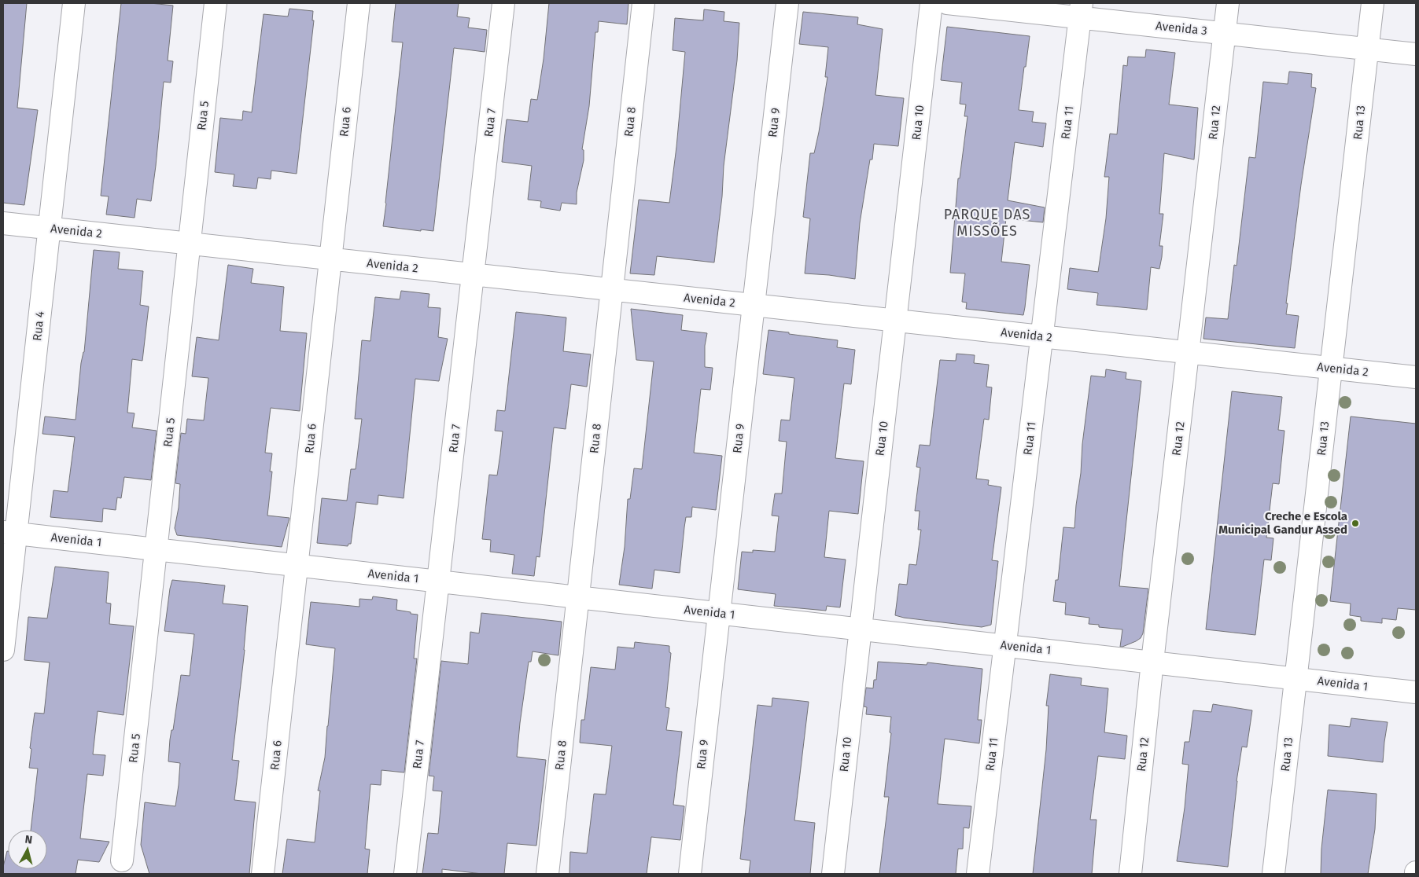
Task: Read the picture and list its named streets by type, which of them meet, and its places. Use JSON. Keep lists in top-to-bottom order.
{
  "streets": {
    "street": [
      "Avenida 3",
      "Rua 5",
      "Rua 6",
      "Rua 8",
      "Rua 7",
      "Rua 9",
      "Rua 10",
      "Rua 11",
      "Rua 12",
      "Rua 13",
      "Avenida 2",
      "Rua 4",
      "Avenida 1"
    ]
  },
  "crossings": [
    ["Avenida 3", "Rua 11"],
    ["Avenida 3", "Rua 12"],
    ["Avenida 3", "Rua 13"],
    ["Rua 5", "Avenida 2"],
    ["Rua 5", "Avenida 1"],
    ["Rua 6", "Avenida 2"],
    ["Rua 6", "Avenida 1"],
    ["Rua 8", "Avenida 2"],
    ["Rua 8", "Avenida 1"],
    ["Rua 7", "Avenida 2"],
    ["Rua 7", "Avenida 1"],
    ["Rua 9", "Avenida 2"],
    ["Rua 9", "Avenida 1"],
    ["Rua 10", "Avenida 2"],
    ["Rua 10", "Avenida 1"],
    ["Rua 11", "Avenida 2"],
    ["Rua 11", "Avenida 1"],
    ["Rua 12", "Avenida 2"],
    ["Rua 12", "Avenida 1"],
    ["Rua 13", "Avenida 2"],
    ["Rua 13", "Avenida 1"],
    ["Avenida 2", "Rua 4"],
    ["Rua 4", "Avenida 1"]
  ],
  "districts": ["PARQUE DAS MISSÕES"],
  "places": ["Creche e Escola Municipal Gandur Assed"],
  "north": "top"
}
